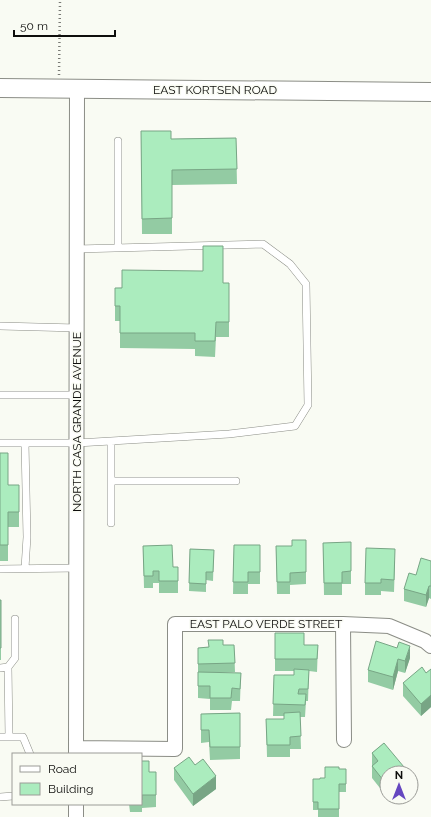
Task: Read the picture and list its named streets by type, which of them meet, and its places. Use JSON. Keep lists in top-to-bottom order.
{
  "streets": {
    "street": ["EAST KORTSEN ROAD", "NORTH CASA GRANDE AVENUE", "EAST PALO VERDE STREET"]
  },
  "crossings": [
    ["EAST KORTSEN ROAD", "NORTH CASA GRANDE AVENUE"],
    ["NORTH CASA GRANDE AVENUE", "EAST PALO VERDE STREET"]
  ],
  "legend": ["Road", "Building"],
  "scale_bar": "50 m",
  "north": "top"
}
